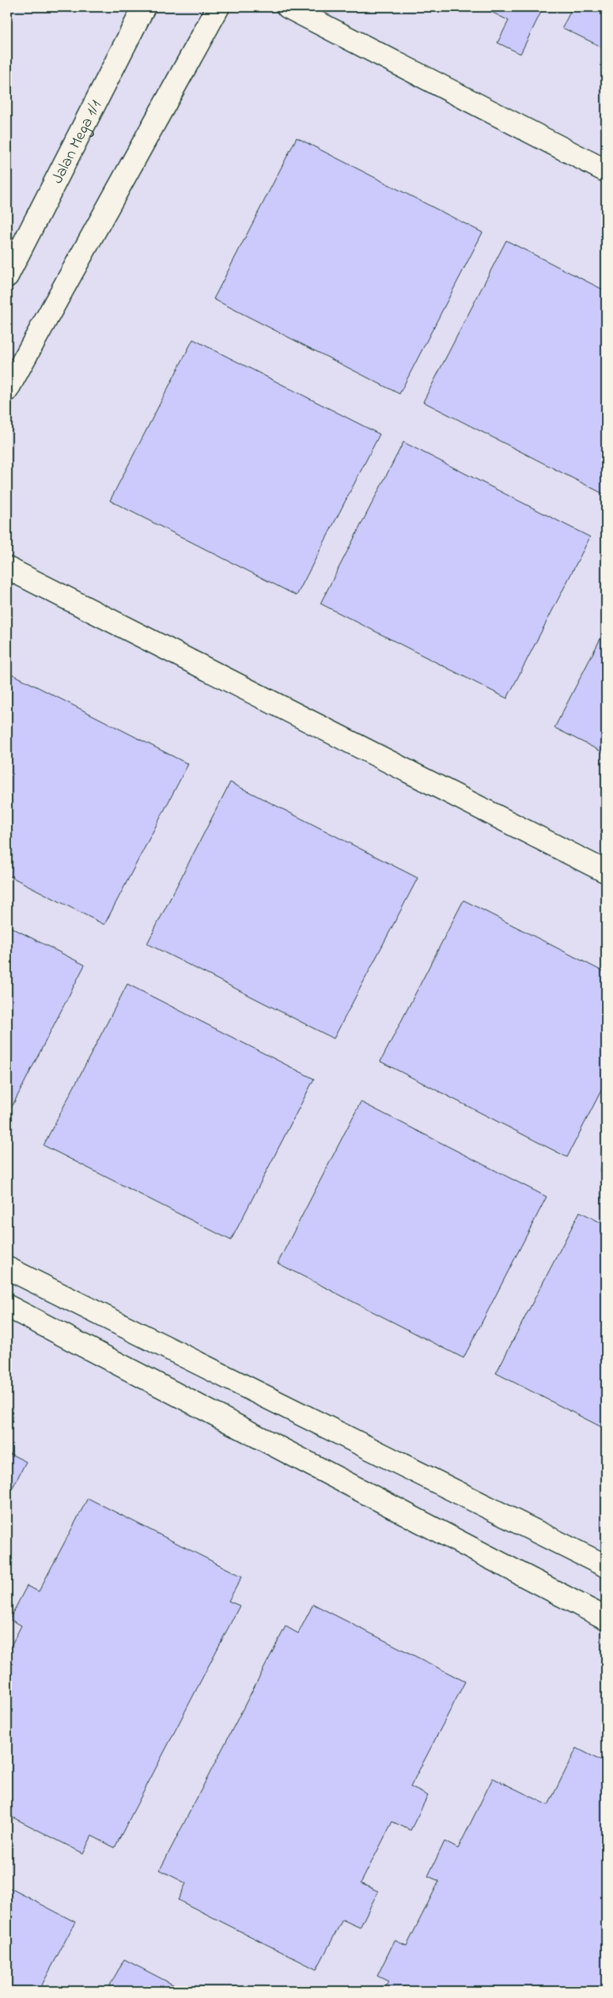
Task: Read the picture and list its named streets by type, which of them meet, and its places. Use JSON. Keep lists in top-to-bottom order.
{
  "streets": {
    "street": ["Jalan Mega 1/1"]
  }
}
